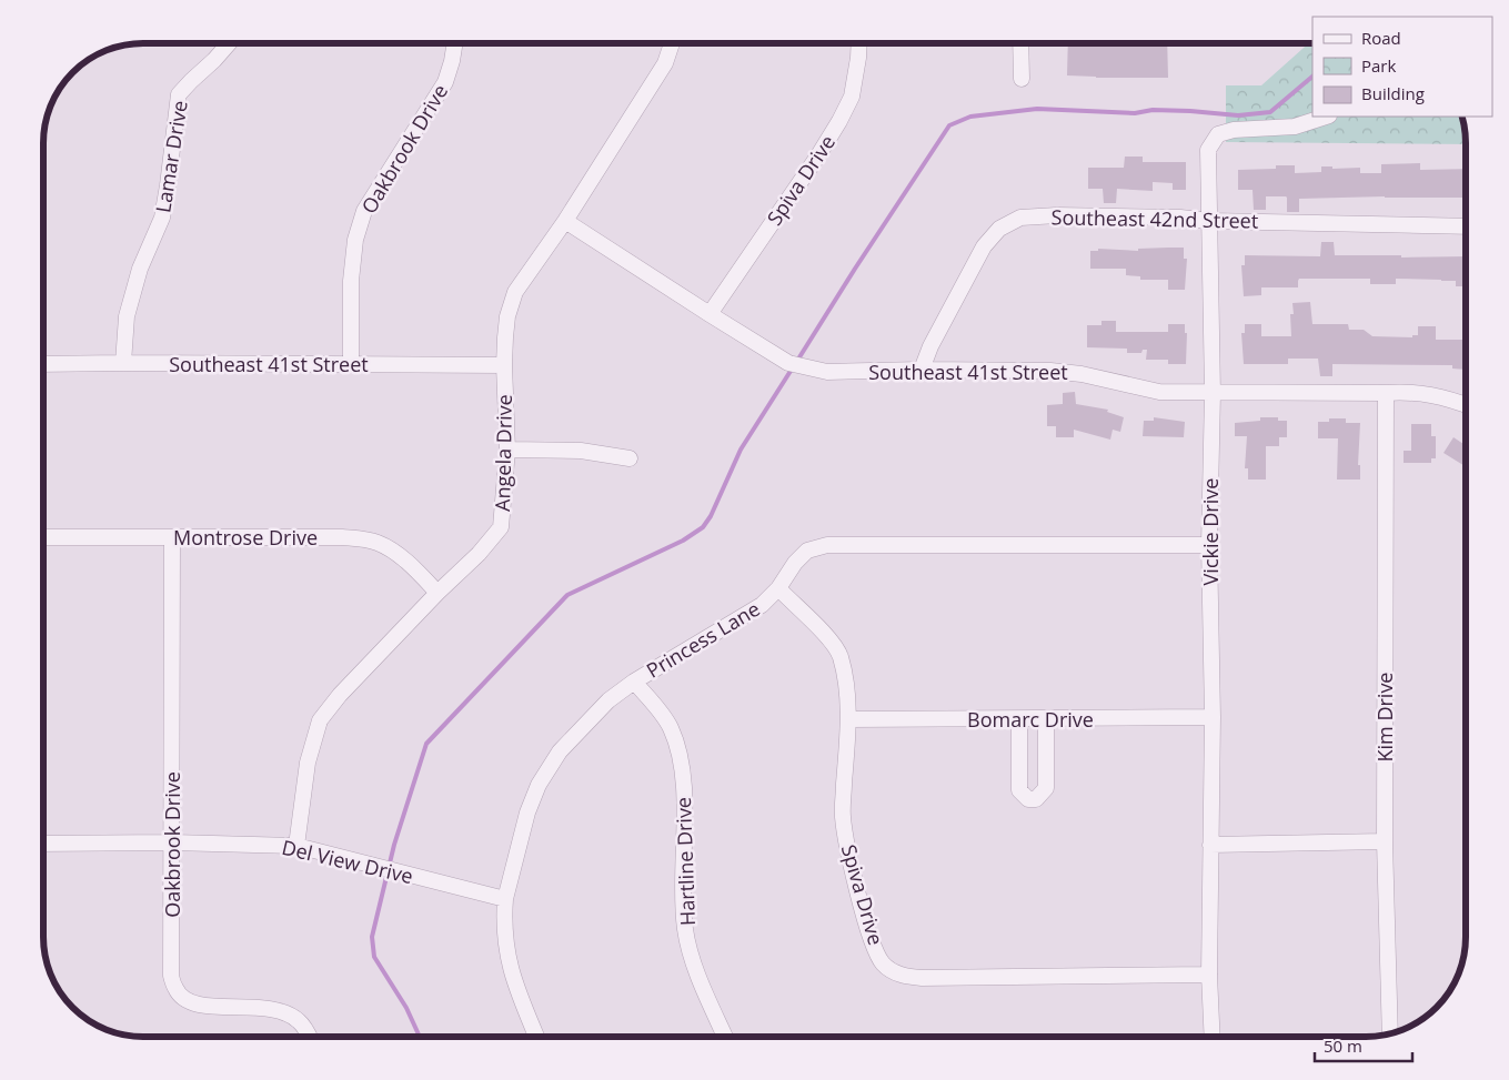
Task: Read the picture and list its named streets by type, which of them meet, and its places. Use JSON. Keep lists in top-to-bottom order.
{
  "streets": {
    "street": [
      "Oakbrook Drive",
      "Lamar Drive",
      "Spiva Drive",
      "Southeast 42nd Street",
      "Southeast 41st Street",
      "Angela Drive",
      "Vickie Drive",
      "Montrose Drive",
      "Princess Lane",
      "Kim Drive",
      "Bomarc Drive",
      "Del View Drive",
      "Hartline Drive"
    ]
  },
  "crossings": [
    ["Oakbrook Drive", "Southeast 41st Street"],
    ["Oakbrook Drive", "Montrose Drive"],
    ["Oakbrook Drive", "Del View Drive"],
    ["Lamar Drive", "Southeast 41st Street"],
    ["Spiva Drive", "Southeast 41st Street"],
    ["Spiva Drive", "Vickie Drive"],
    ["Spiva Drive", "Princess Lane"],
    ["Spiva Drive", "Bomarc Drive"],
    ["Southeast 42nd Street", "Southeast 41st Street"],
    ["Southeast 42nd Street", "Vickie Drive"],
    ["Southeast 41st Street", "Angela Drive"],
    ["Southeast 41st Street", "Vickie Drive"],
    ["Southeast 41st Street", "Kim Drive"],
    ["Angela Drive", "Montrose Drive"],
    ["Angela Drive", "Del View Drive"],
    ["Vickie Drive", "Princess Lane"],
    ["Vickie Drive", "Bomarc Drive"],
    ["Princess Lane", "Del View Drive"],
    ["Princess Lane", "Hartline Drive"]
  ],
  "legend": ["Road", "Park", "Building"],
  "scale_bar": "50 m"
}
